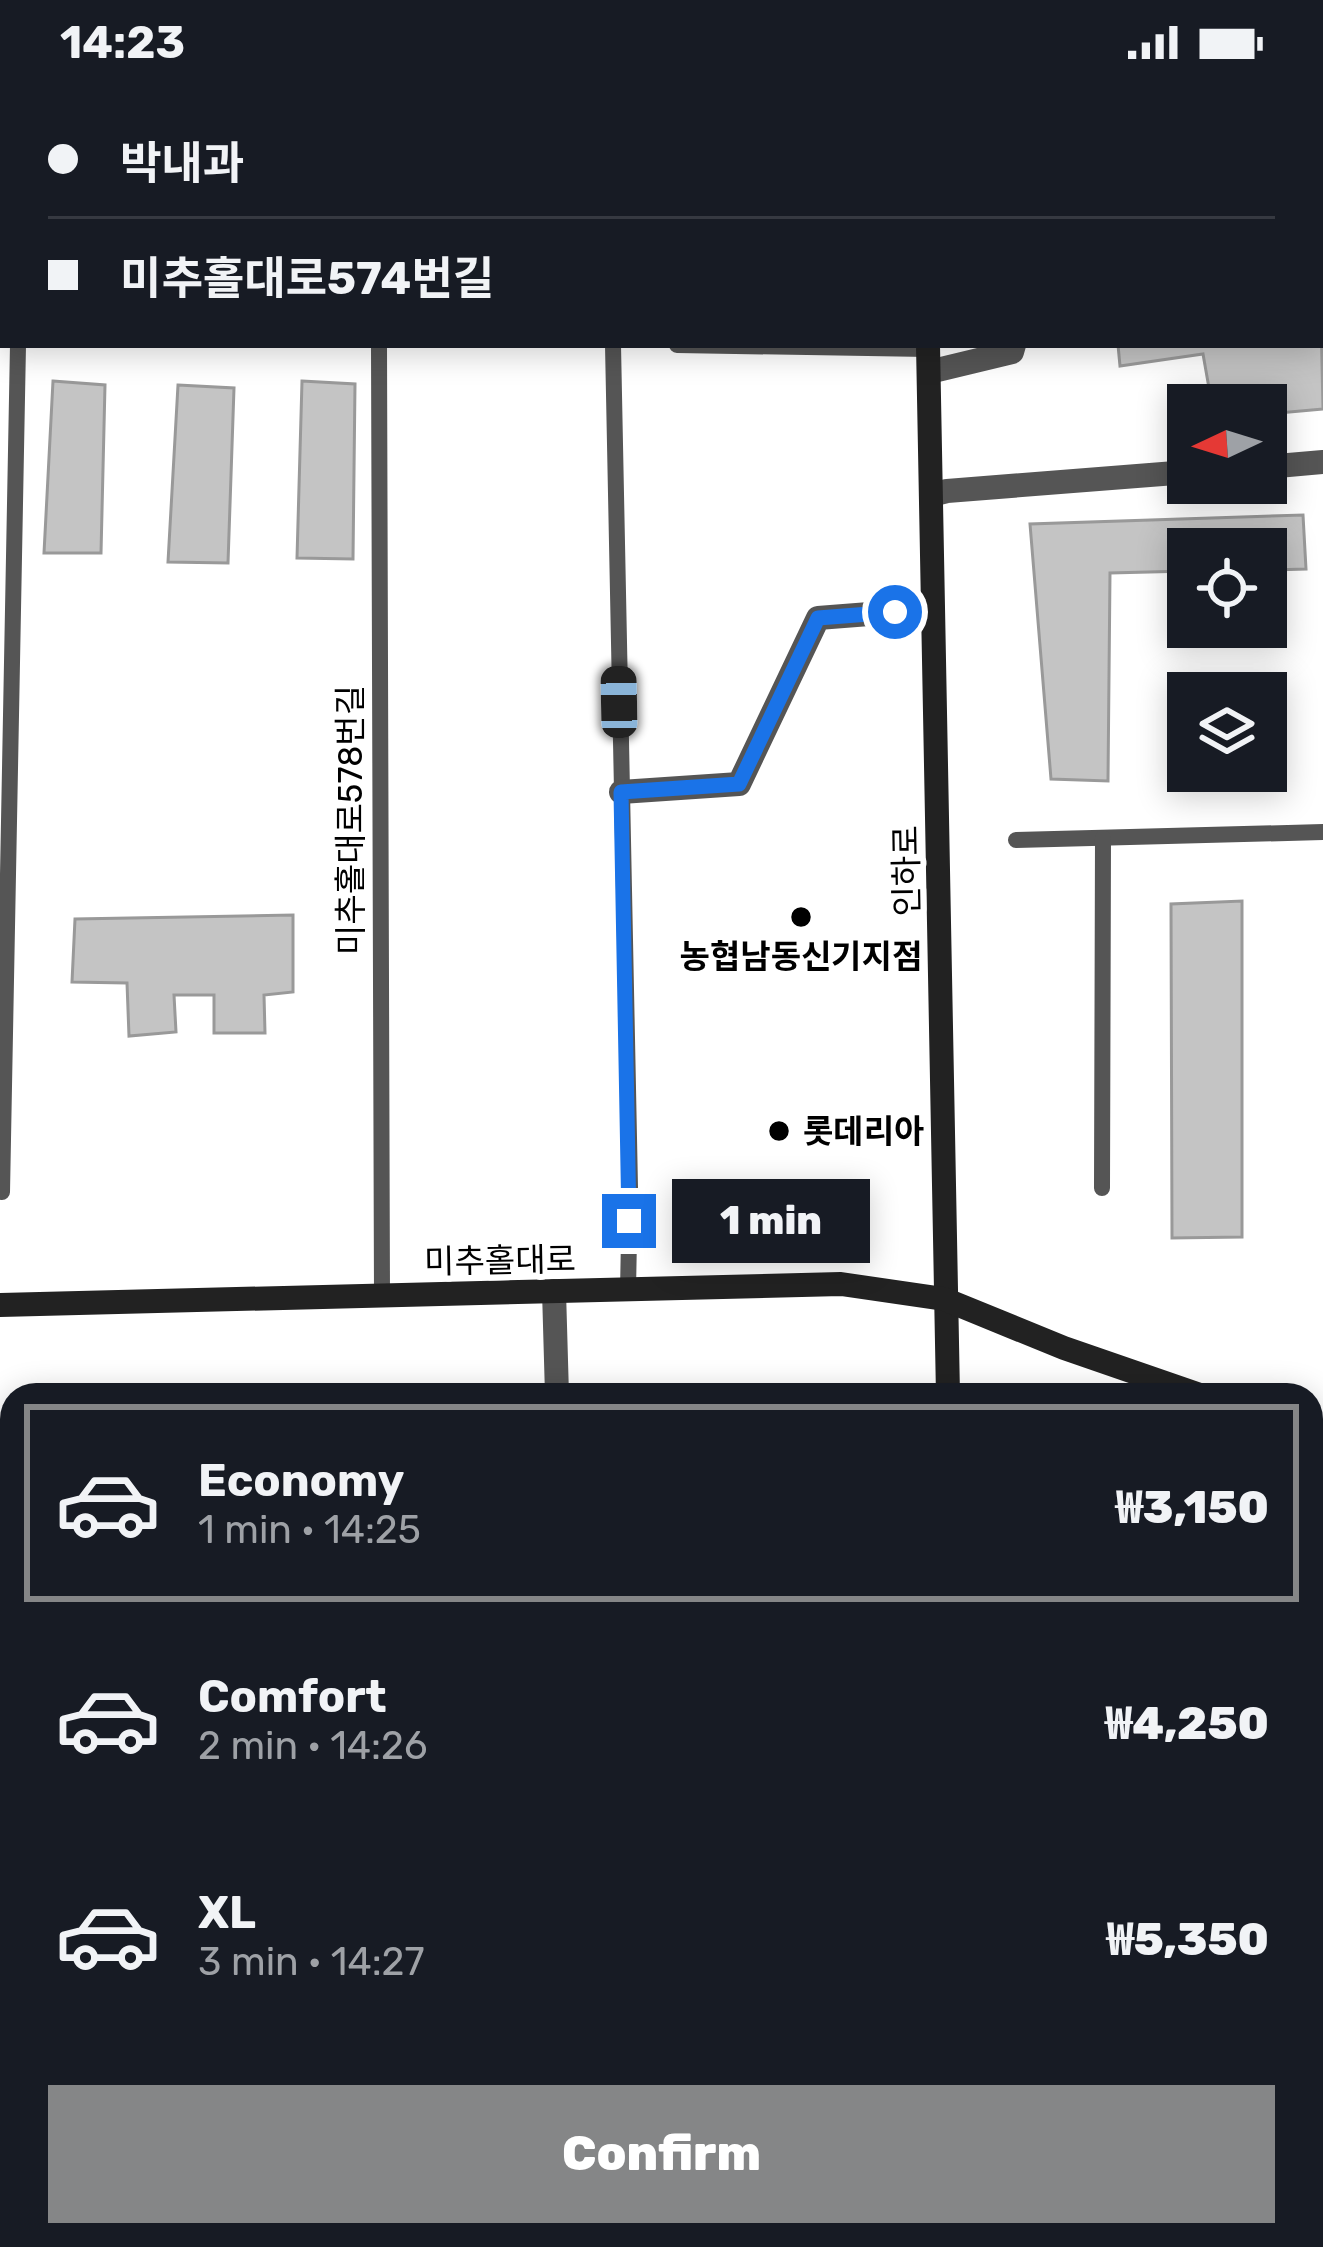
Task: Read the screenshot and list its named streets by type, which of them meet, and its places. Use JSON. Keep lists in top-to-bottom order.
{
  "streets": {
    "main road": ["인하로", "미추홀대로"],
    "lane": ["미추홀대로578번길"]
  },
  "crossings": [
    ["미추홀대로578번길", "미추홀대로"],
    ["인하로", "미추홀대로"]
  ],
  "places": ["농협남동신기지점", "롯데리아"],
  "north": "left",
  "page": {
    "status": "14:23",
    "banner": ["박내과", "미추홀대로574번길"],
    "bubble": "1 min",
    "list": [
      {
        "name": "Economy",
        "note": "1 min · 14:25",
        "value": "₩3,150"
      },
      {
        "name": "Comfort",
        "note": "2 min · 14:26",
        "value": "₩4,250"
      },
      {
        "name": "XL",
        "note": "3 min · 14:27",
        "value": "₩5,350"
      }
    ],
    "buttons": "Confirm"
  }
}
